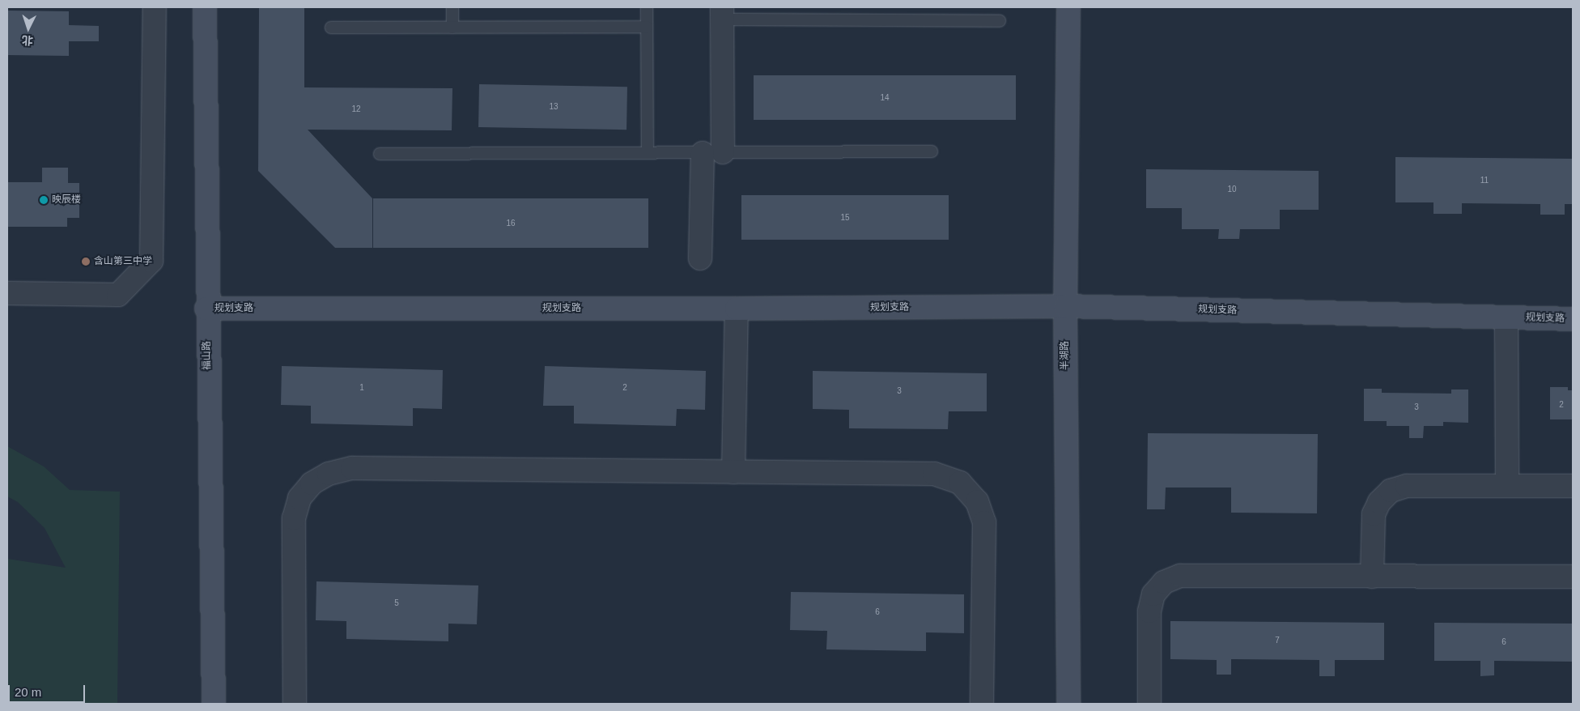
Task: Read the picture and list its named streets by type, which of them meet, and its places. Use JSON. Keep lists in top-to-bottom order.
{
  "streets": {
    "street": ["规划支路", "福山路", "半湖路"]
  },
  "crossings": [
    ["规划支路", "福山路"],
    ["规划支路", "半湖路"]
  ],
  "places": ["映辰楼", "含山第三中学"],
  "house_numbers": [
    "14",
    "13",
    "12",
    "11",
    "10",
    "15",
    "16",
    "1",
    "2",
    "3",
    "2",
    "3",
    "5",
    "6",
    "7",
    "6"
  ],
  "scale_bar": "20 m",
  "north": "bottom"
}
